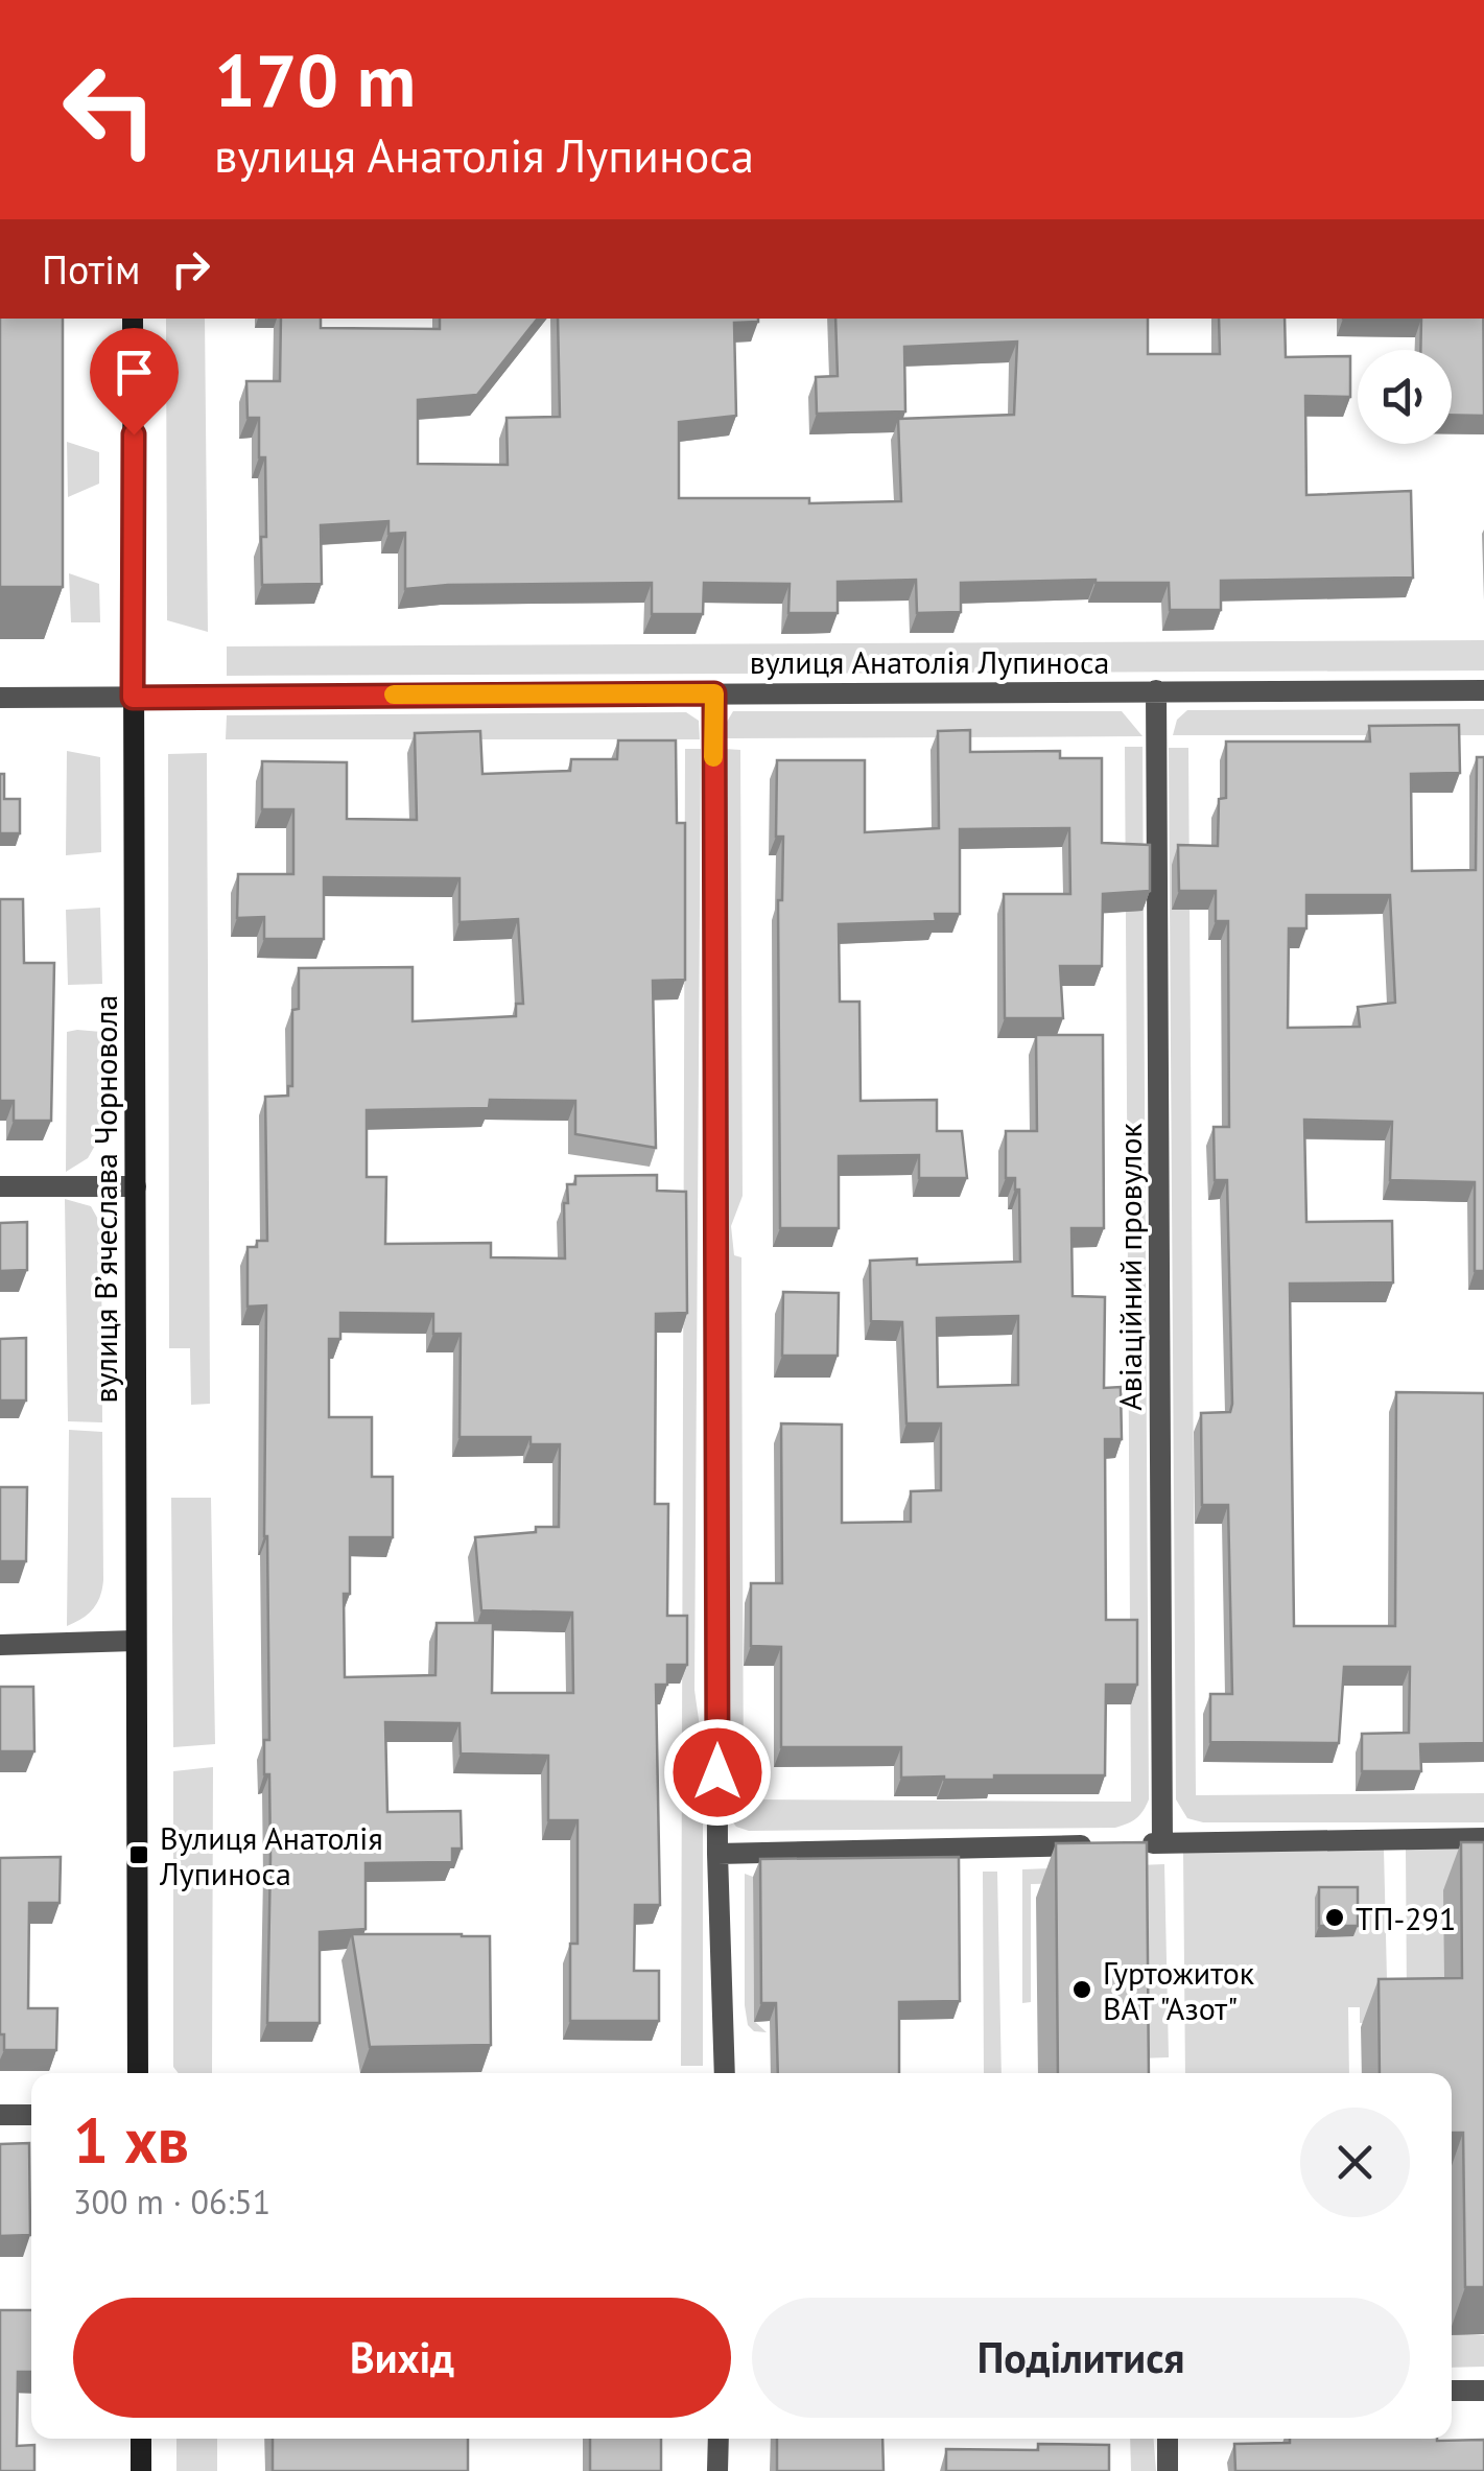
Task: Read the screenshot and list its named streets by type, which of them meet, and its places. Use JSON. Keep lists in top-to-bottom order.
{
  "streets": {
    "main road": ["вулиця Вʼячеслава Чорновола"],
    "street": ["вулиця Анатолія Лупиноса", "Авіаційний провулок"]
  },
  "crossings": [
    ["вулиця Анатолія Лупиноса", "вулиця Вʼячеслава Чорновола"],
    ["вулиця Анатолія Лупиноса", "Авіаційний провулок"]
  ],
  "places": {
    "transit": ["Вулиця Анатолія Лупиноса"],
    "other": ["ТП-291", "Гуртожиток ВАТ \"Азот\""]
  },
  "page": {
    "turn": ["170 m", "вулиця Анатолія Лупиноса"],
    "then": "Потім",
    "heading": ["1 хв", "300 m · 06:51"],
    "buttons": ["Вихід", "Поділитися"]
  }
}
